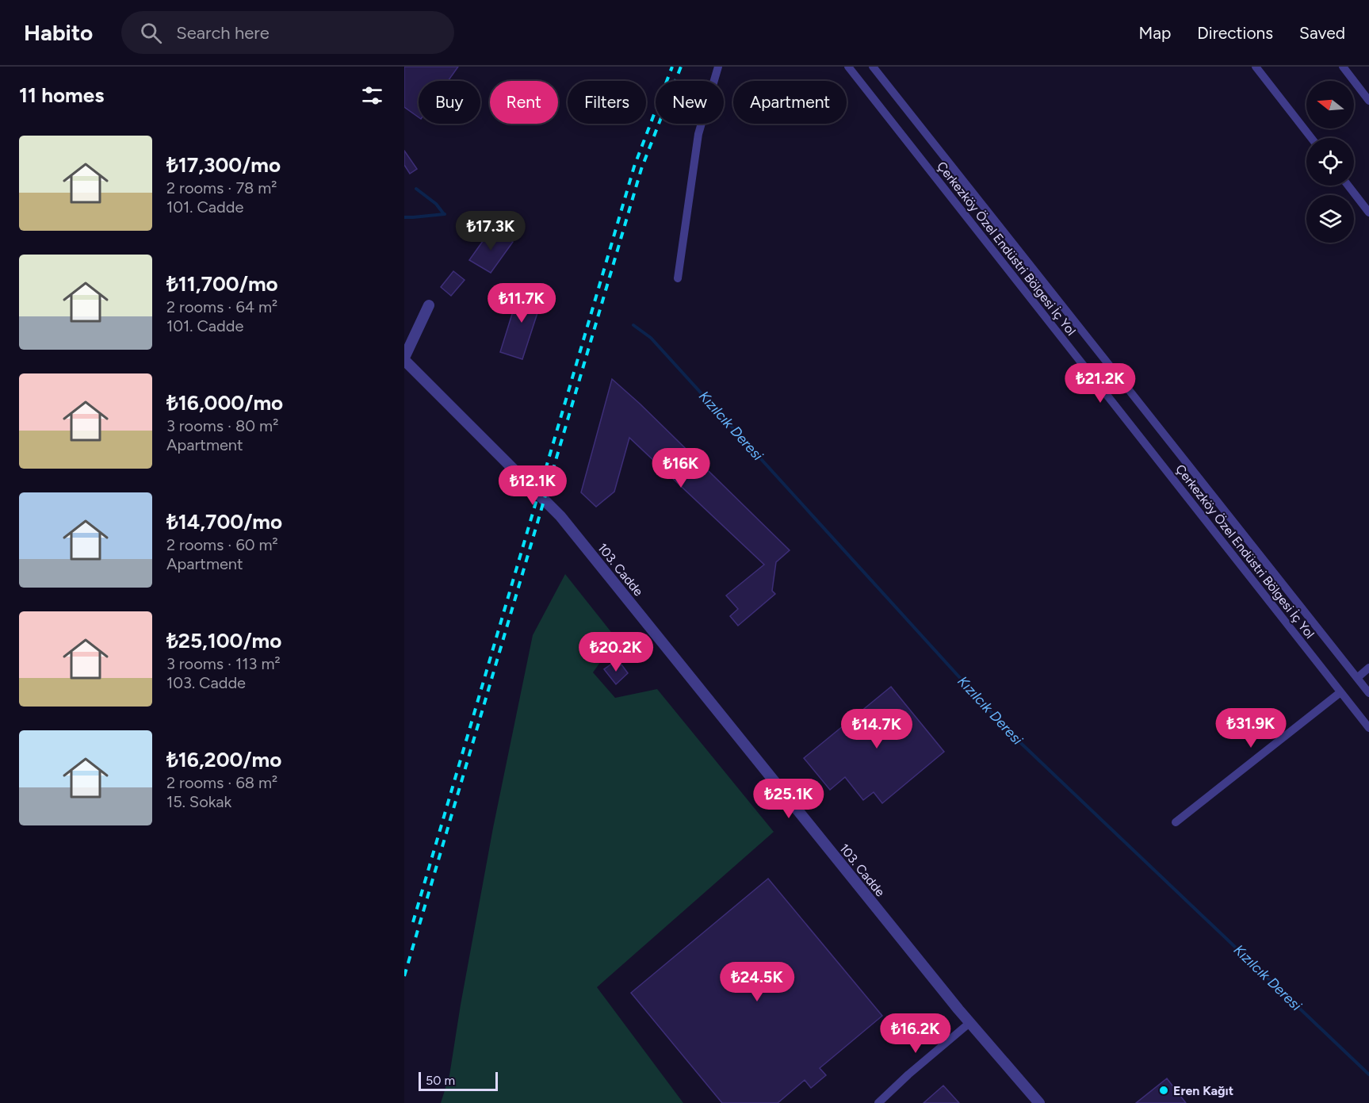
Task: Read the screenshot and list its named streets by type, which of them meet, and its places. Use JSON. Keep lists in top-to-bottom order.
{
  "streets": {
    "street": ["Çerkezköy Özel Endüstri Bölgesi İç Yol", "103. Cadde"]
  },
  "water": ["Kızılcık Deresi"],
  "places": ["Eren Kağıt"],
  "scale_bar": "50 m",
  "north": "left",
  "page": {
    "header": "Habito",
    "search": "Search here",
    "nav": ["Map", "Directions", "Saved"],
    "heading": "11 homes",
    "chip": [
      "Buy",
      "Rent",
      "Filters",
      "New",
      "Apartment"
    ],
    "list": [
      {
        "name": "₺17,300/mo",
        "note": "2 rooms · 78 m² · 101. Cadde"
      },
      {
        "name": "₺11,700/mo",
        "note": "2 rooms · 64 m² · 101. Cadde"
      },
      {
        "name": "₺16,000/mo",
        "note": "3 rooms · 80 m² · Apartment"
      },
      {
        "name": "₺14,700/mo",
        "note": "2 rooms · 60 m² · Apartment"
      },
      {
        "name": "₺25,100/mo",
        "note": "3 rooms · 113 m² · 103. Cadde"
      },
      {
        "name": "₺16,200/mo",
        "note": "2 rooms · 68 m² · 15. Sokak"
      }
    ],
    "price": [
      "₺17.3K",
      "₺11.7K",
      "₺21.2K",
      "₺16K",
      "₺12.1K",
      "₺20.2K",
      "₺31.9K",
      "₺14.7K",
      "₺25.1K",
      "₺24.5K",
      "₺16.2K"
    ],
    "scale": "50 m"
  }
}
